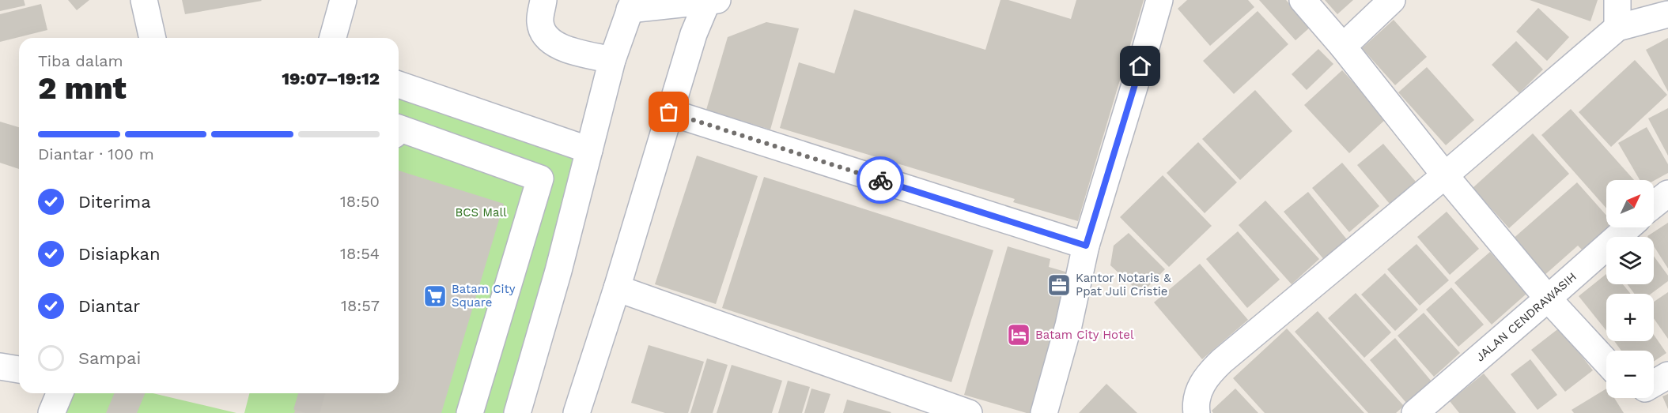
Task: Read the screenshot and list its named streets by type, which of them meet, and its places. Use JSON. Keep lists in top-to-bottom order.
{
  "streets": {
    "street": ["JALAN CENDRAWASIH"]
  },
  "parks": ["BCS Mall"],
  "places": {
    "office": ["Kantor Notaris & Ppat Juli Cristie"],
    "supermarket": ["Batam City Square"],
    "hotel": ["Batam City Hotel"]
  },
  "north": "top right",
  "page": {
    "heading": ["2 mnt", "Tiba dalam", "19:07–19:12"],
    "bar": "Diantar · 100 m",
    "list": [
      ["Diterima", "18:50"],
      ["Disiapkan", "18:54"],
      ["Diantar", "18:57"],
      "Sampai"
    ],
    "map_buttons": ["+", "−"]
  }
}
